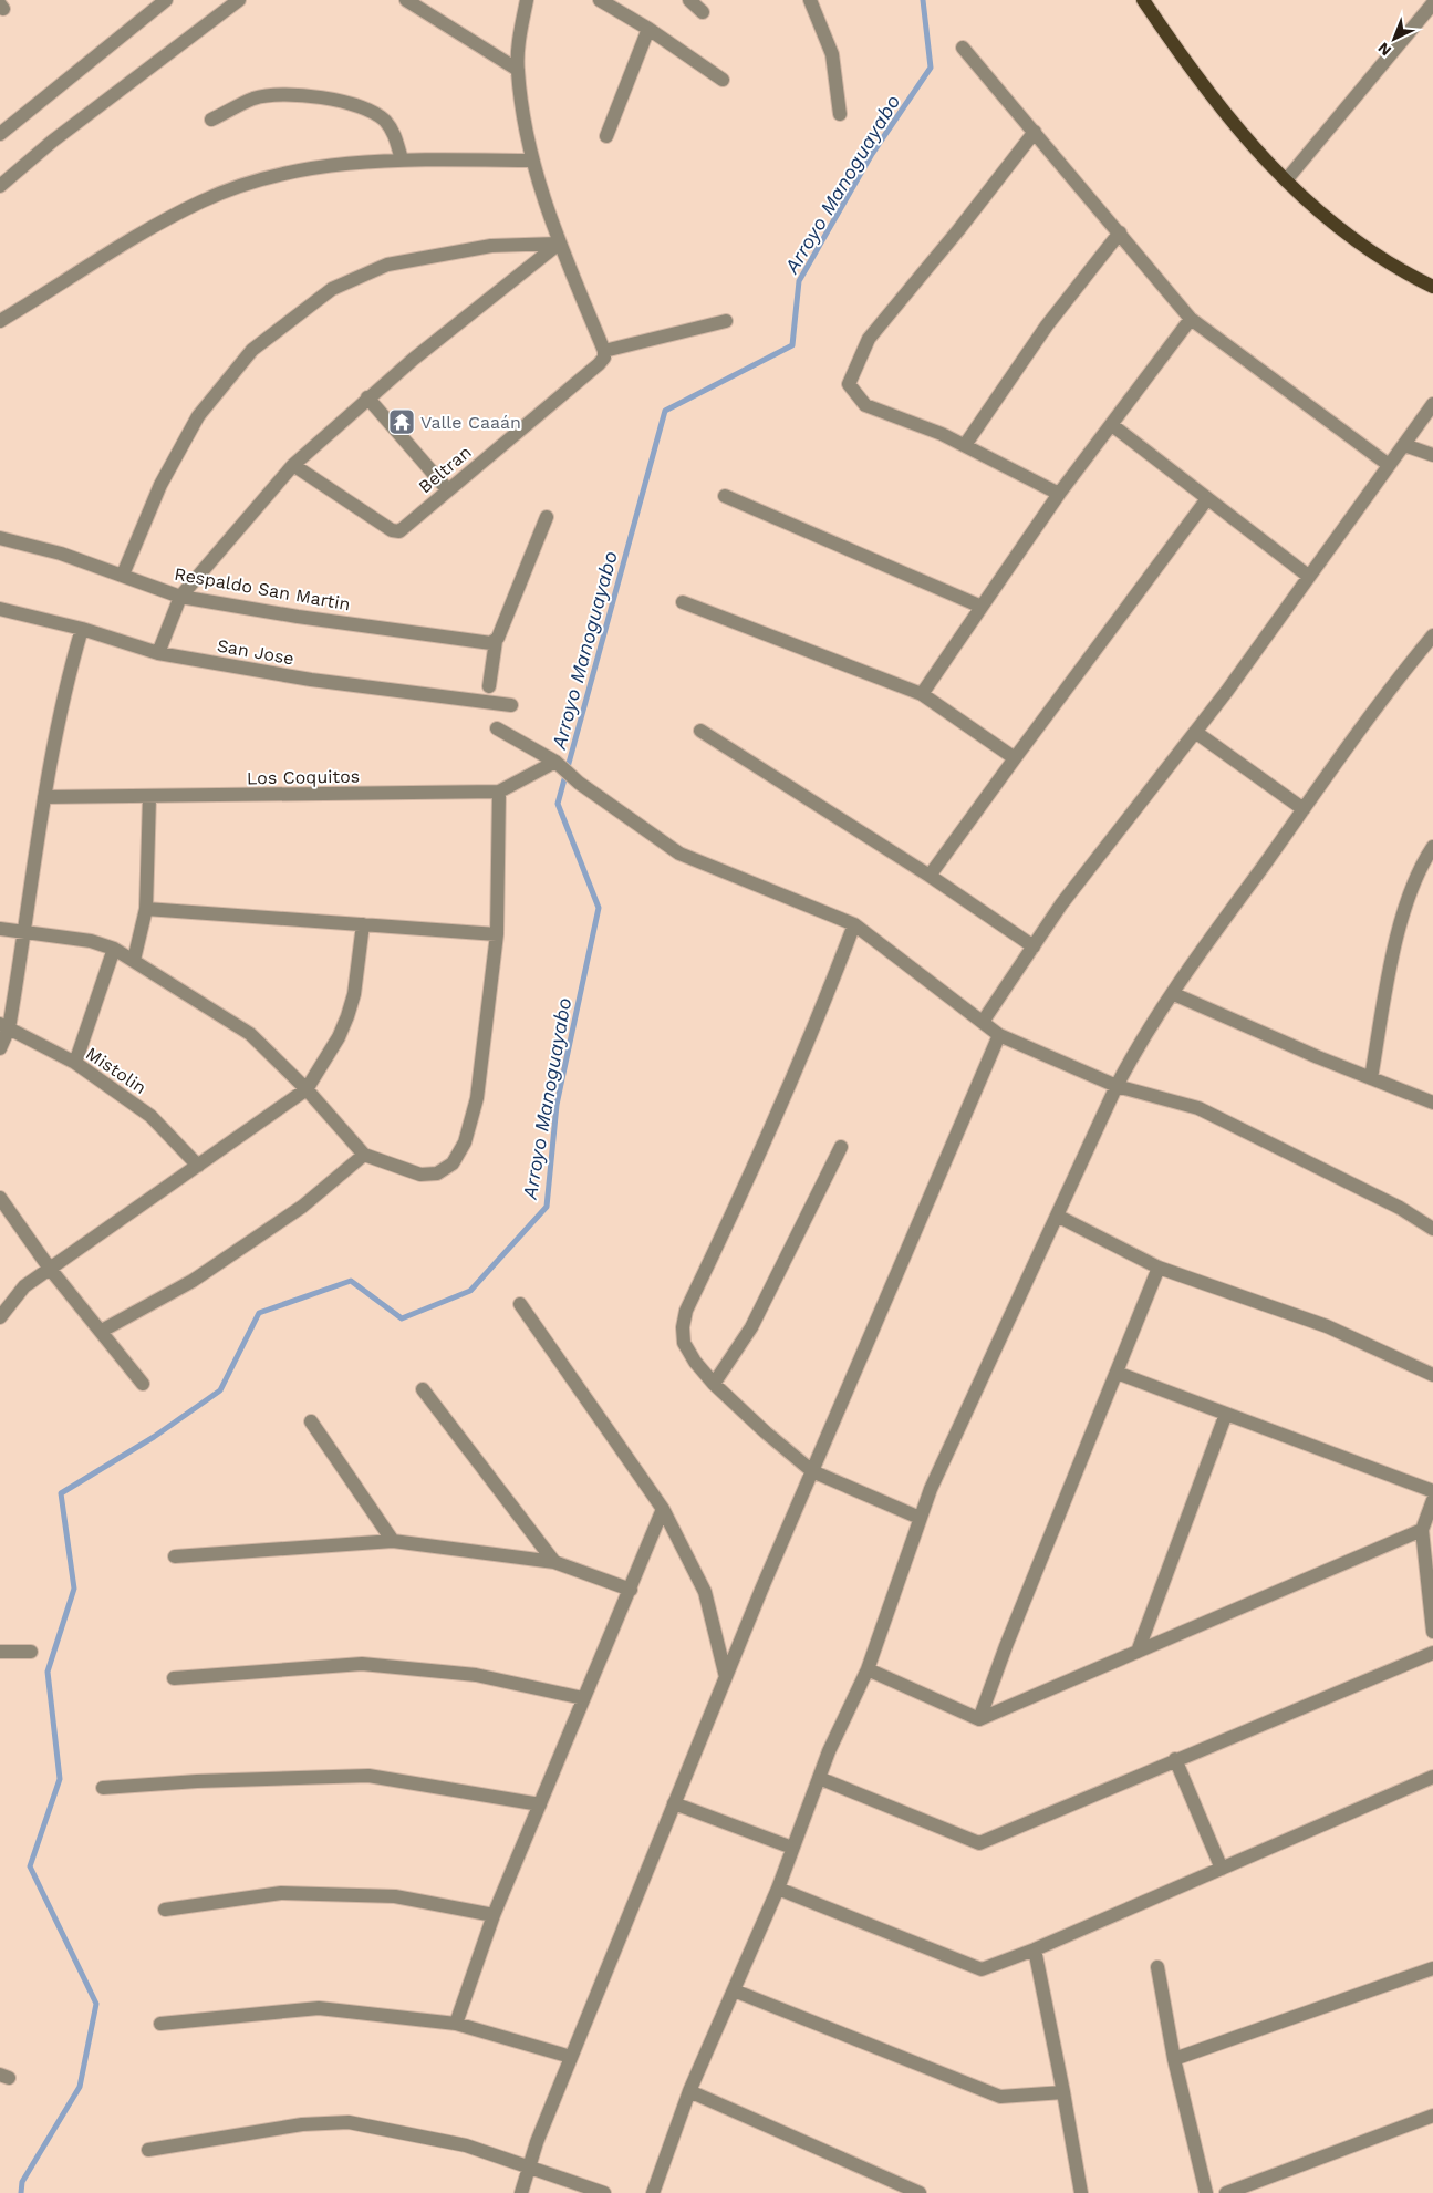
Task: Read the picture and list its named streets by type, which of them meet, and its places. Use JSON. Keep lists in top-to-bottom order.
{
  "streets": {
    "street": [
      "Beltran",
      "Respaldo San Martin",
      "San Jose",
      "Los Coquitos",
      "Mistolin"
    ]
  },
  "water": ["Arroyo Manoguayabo"],
  "places": {
    "temple": ["Valle Caaán"]
  },
  "north": "bottom left"
}
